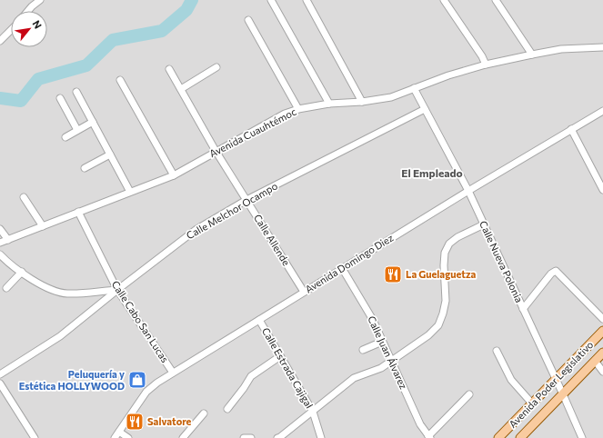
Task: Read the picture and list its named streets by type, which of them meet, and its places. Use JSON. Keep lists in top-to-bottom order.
{
  "streets": {
    "main road": ["Avenida Poder Legislativo"],
    "street": [
      "Avenida Cuauhtémoc",
      "Calle Melchor Ocampo",
      "Calle Allende",
      "Calle Nueva Polonia",
      "Avenida Domingo Diez",
      "Calle Cabo San Lucas",
      "Calle Juan Álvarez",
      "Calle Estrada Cajigal"
    ]
  },
  "crossings": [
    ["Avenida Cuauhtémoc", "Calle Allende"],
    ["Avenida Cuauhtémoc", "Calle Nueva Polonia"],
    ["Avenida Cuauhtémoc", "Calle Cabo San Lucas"],
    ["Calle Melchor Ocampo", "Calle Allende"],
    ["Calle Melchor Ocampo", "Calle Nueva Polonia"],
    ["Calle Melchor Ocampo", "Calle Cabo San Lucas"],
    ["Calle Allende", "Avenida Domingo Diez"],
    ["Calle Nueva Polonia", "Avenida Domingo Diez"],
    ["Calle Nueva Polonia", "Avenida Poder Legislativo"],
    ["Avenida Domingo Diez", "Calle Cabo San Lucas"],
    ["Avenida Domingo Diez", "Calle Juan Álvarez"],
    ["Avenida Domingo Diez", "Calle Estrada Cajigal"]
  ],
  "districts": ["El Empleado"],
  "places": {
    "restaurant": ["La Guelaguetza", "Salvatore"],
    "shop": ["Peluquería y Estética HOLLYWOOD"]
  },
  "north": "top right"
}
